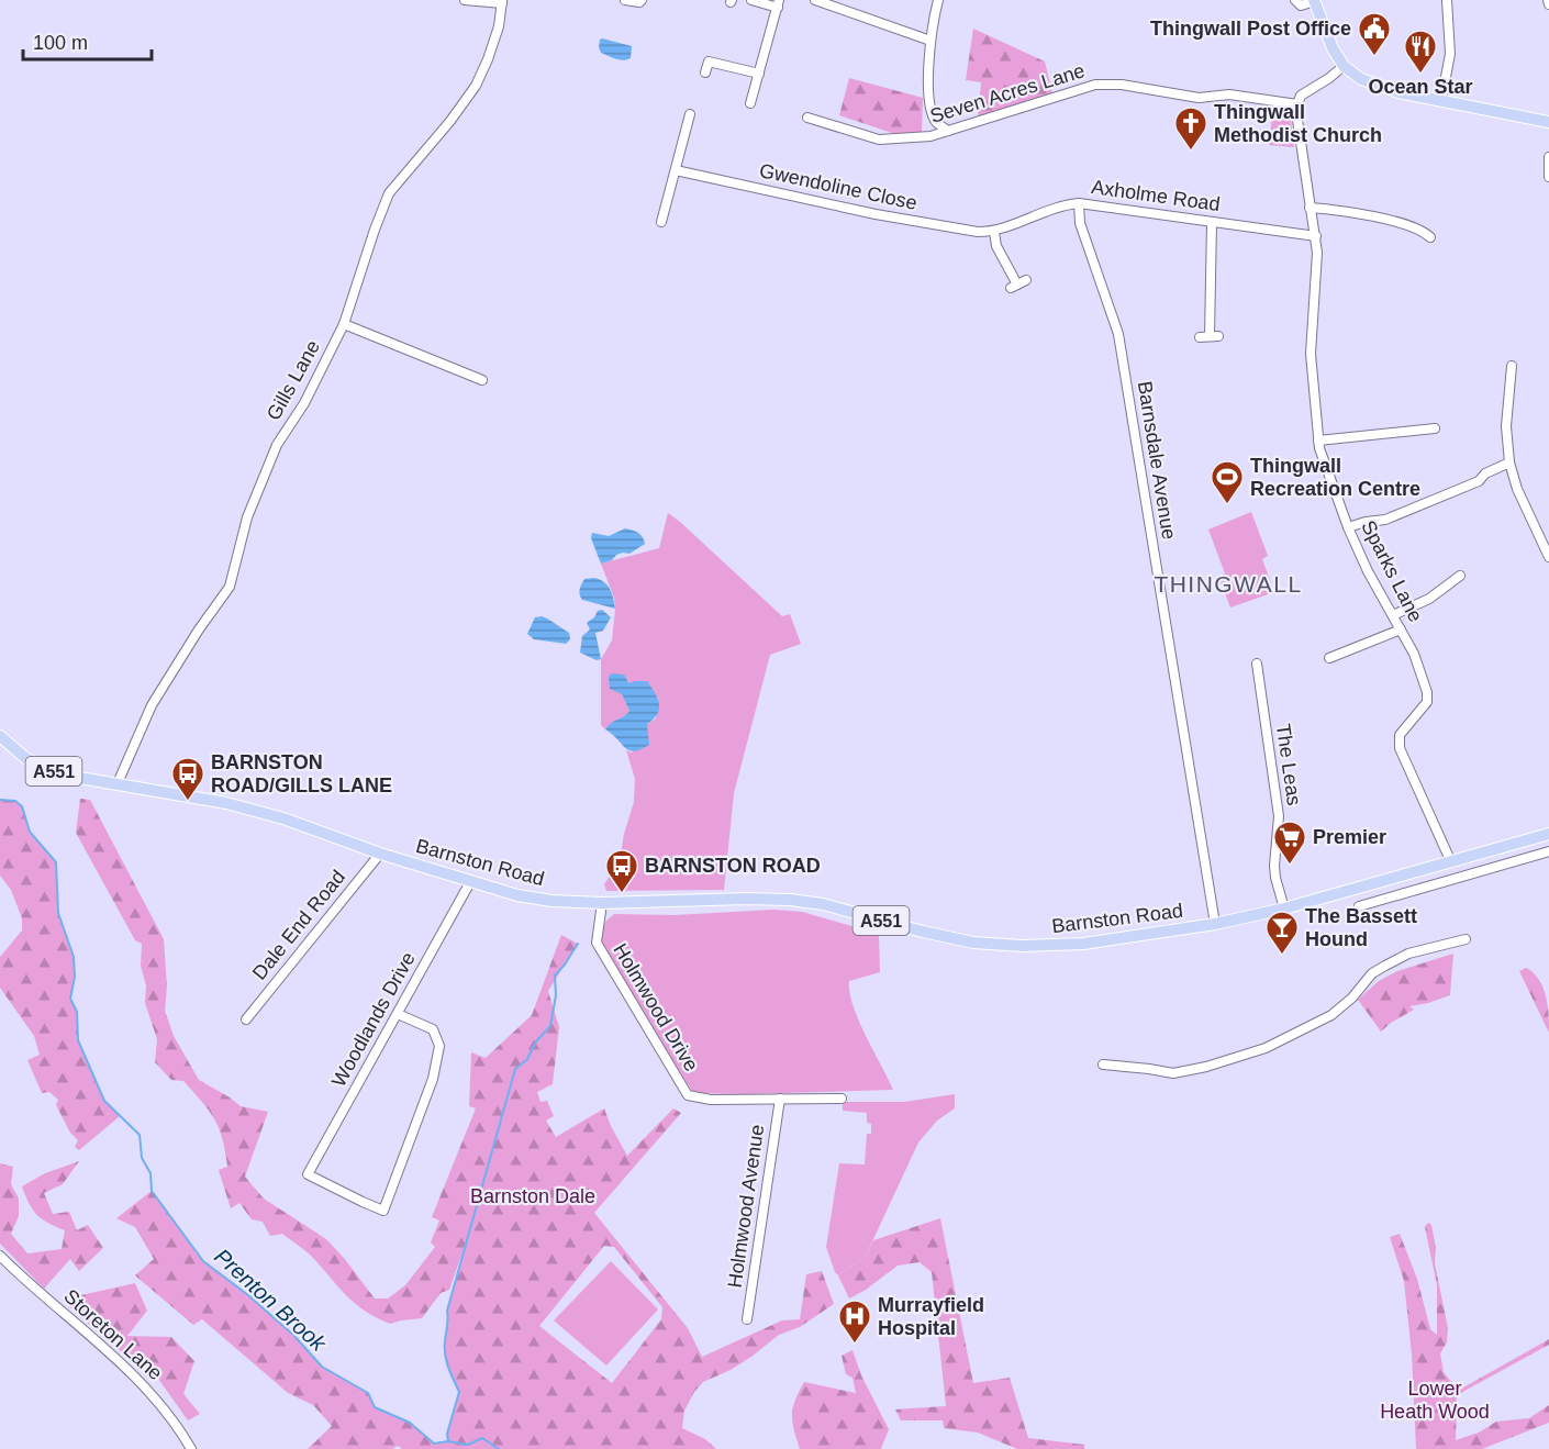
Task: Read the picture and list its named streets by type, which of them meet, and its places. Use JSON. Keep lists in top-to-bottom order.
{
  "streets": {
    "main road": ["A551", "Barnston Road"],
    "street": [
      "Seven Acres Lane",
      "Gwendoline Close",
      "Axholme Road",
      "Gills Lane",
      "Barnsdale Avenue",
      "Sparks Lane",
      "The Leas",
      "Dale End Road",
      "Holmwood Drive",
      "Woodlands Drive",
      "Holmwood Avenue",
      "Storeton Lane"
    ]
  },
  "crossings": [
    ["Seven Acres Lane", "Sparks Lane"],
    ["Gwendoline Close", "Axholme Road"],
    ["Axholme Road", "Barnsdale Avenue"],
    ["Axholme Road", "Sparks Lane"],
    ["Gills Lane", "Barnston Road"],
    ["Barnsdale Avenue", "Barnston Road"],
    ["Sparks Lane", "Barnston Road"],
    ["The Leas", "Barnston Road"],
    ["Barnston Road", "Dale End Road"],
    ["Barnston Road", "Holmwood Drive"],
    ["Barnston Road", "Woodlands Drive"],
    ["Holmwood Drive", "Holmwood Avenue"]
  ],
  "districts": ["THINGWALL"],
  "water": ["Prenton Brook"],
  "parks": ["Barnston Dale", "Lower Heath Wood"],
  "places": {
    "public building": ["Thingwall Post Office"],
    "restaurant": ["Ocean Star"],
    "church": ["Thingwall Methodist Church"],
    "sports": ["Thingwall Recreation Centre"],
    "bus stop": ["BARNSTON ROAD/GILLS LANE", "BARNSTON ROAD"],
    "supermarket": ["Premier"],
    "bar": ["The Bassett Hound"],
    "hospital": ["Murrayfield Hospital"]
  },
  "scale_bar": "100 m"
}
